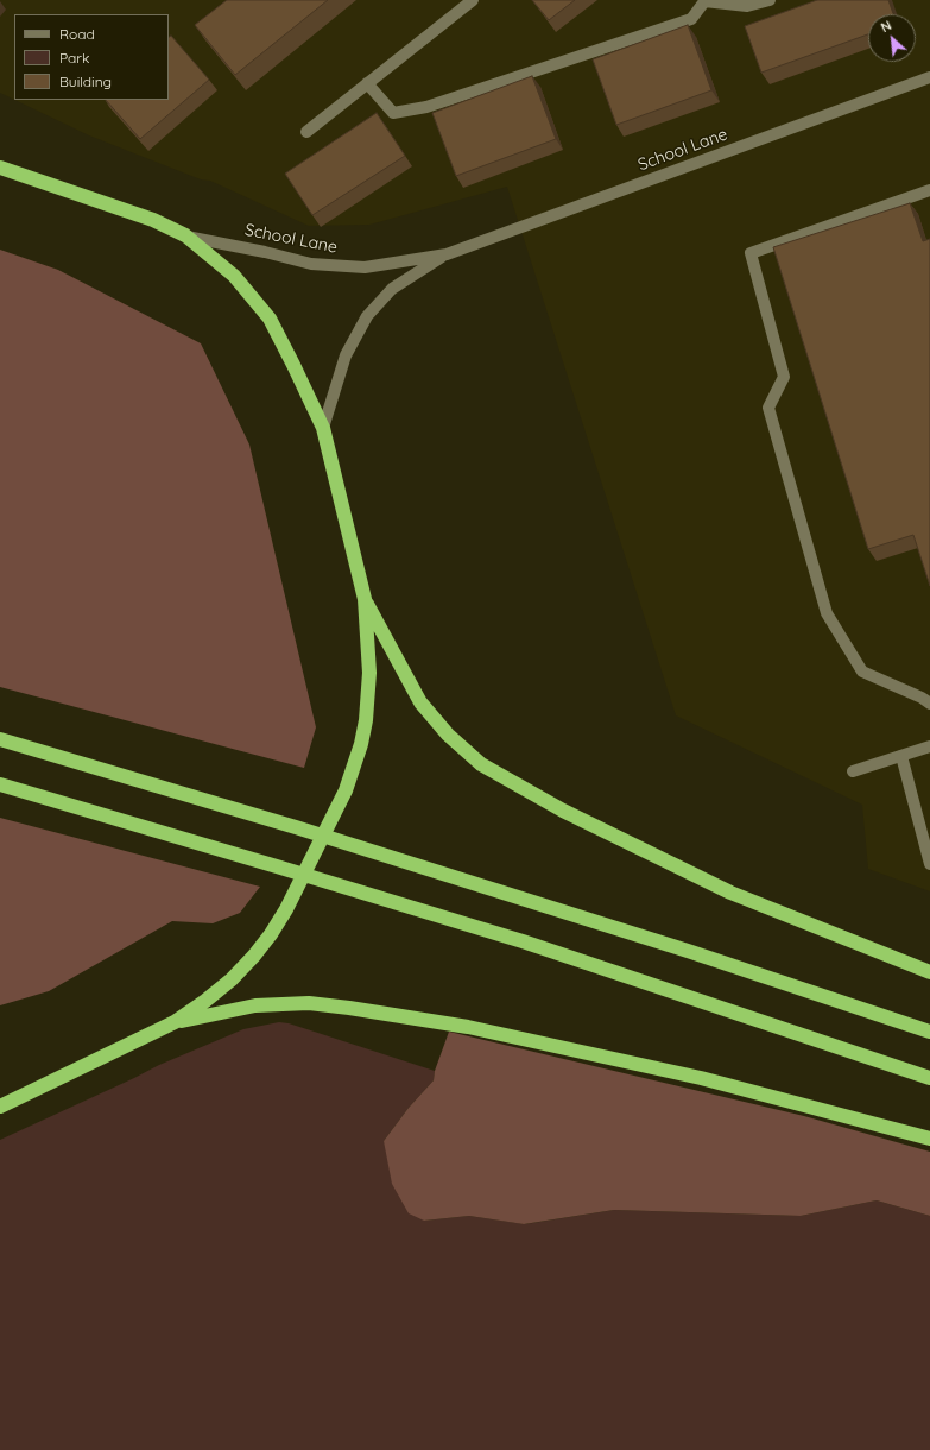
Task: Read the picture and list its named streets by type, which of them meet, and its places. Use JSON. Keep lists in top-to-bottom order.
{
  "streets": {
    "main road": ["School Lane"]
  },
  "legend": ["Road", "Park", "Building"],
  "north": "top left"
}
